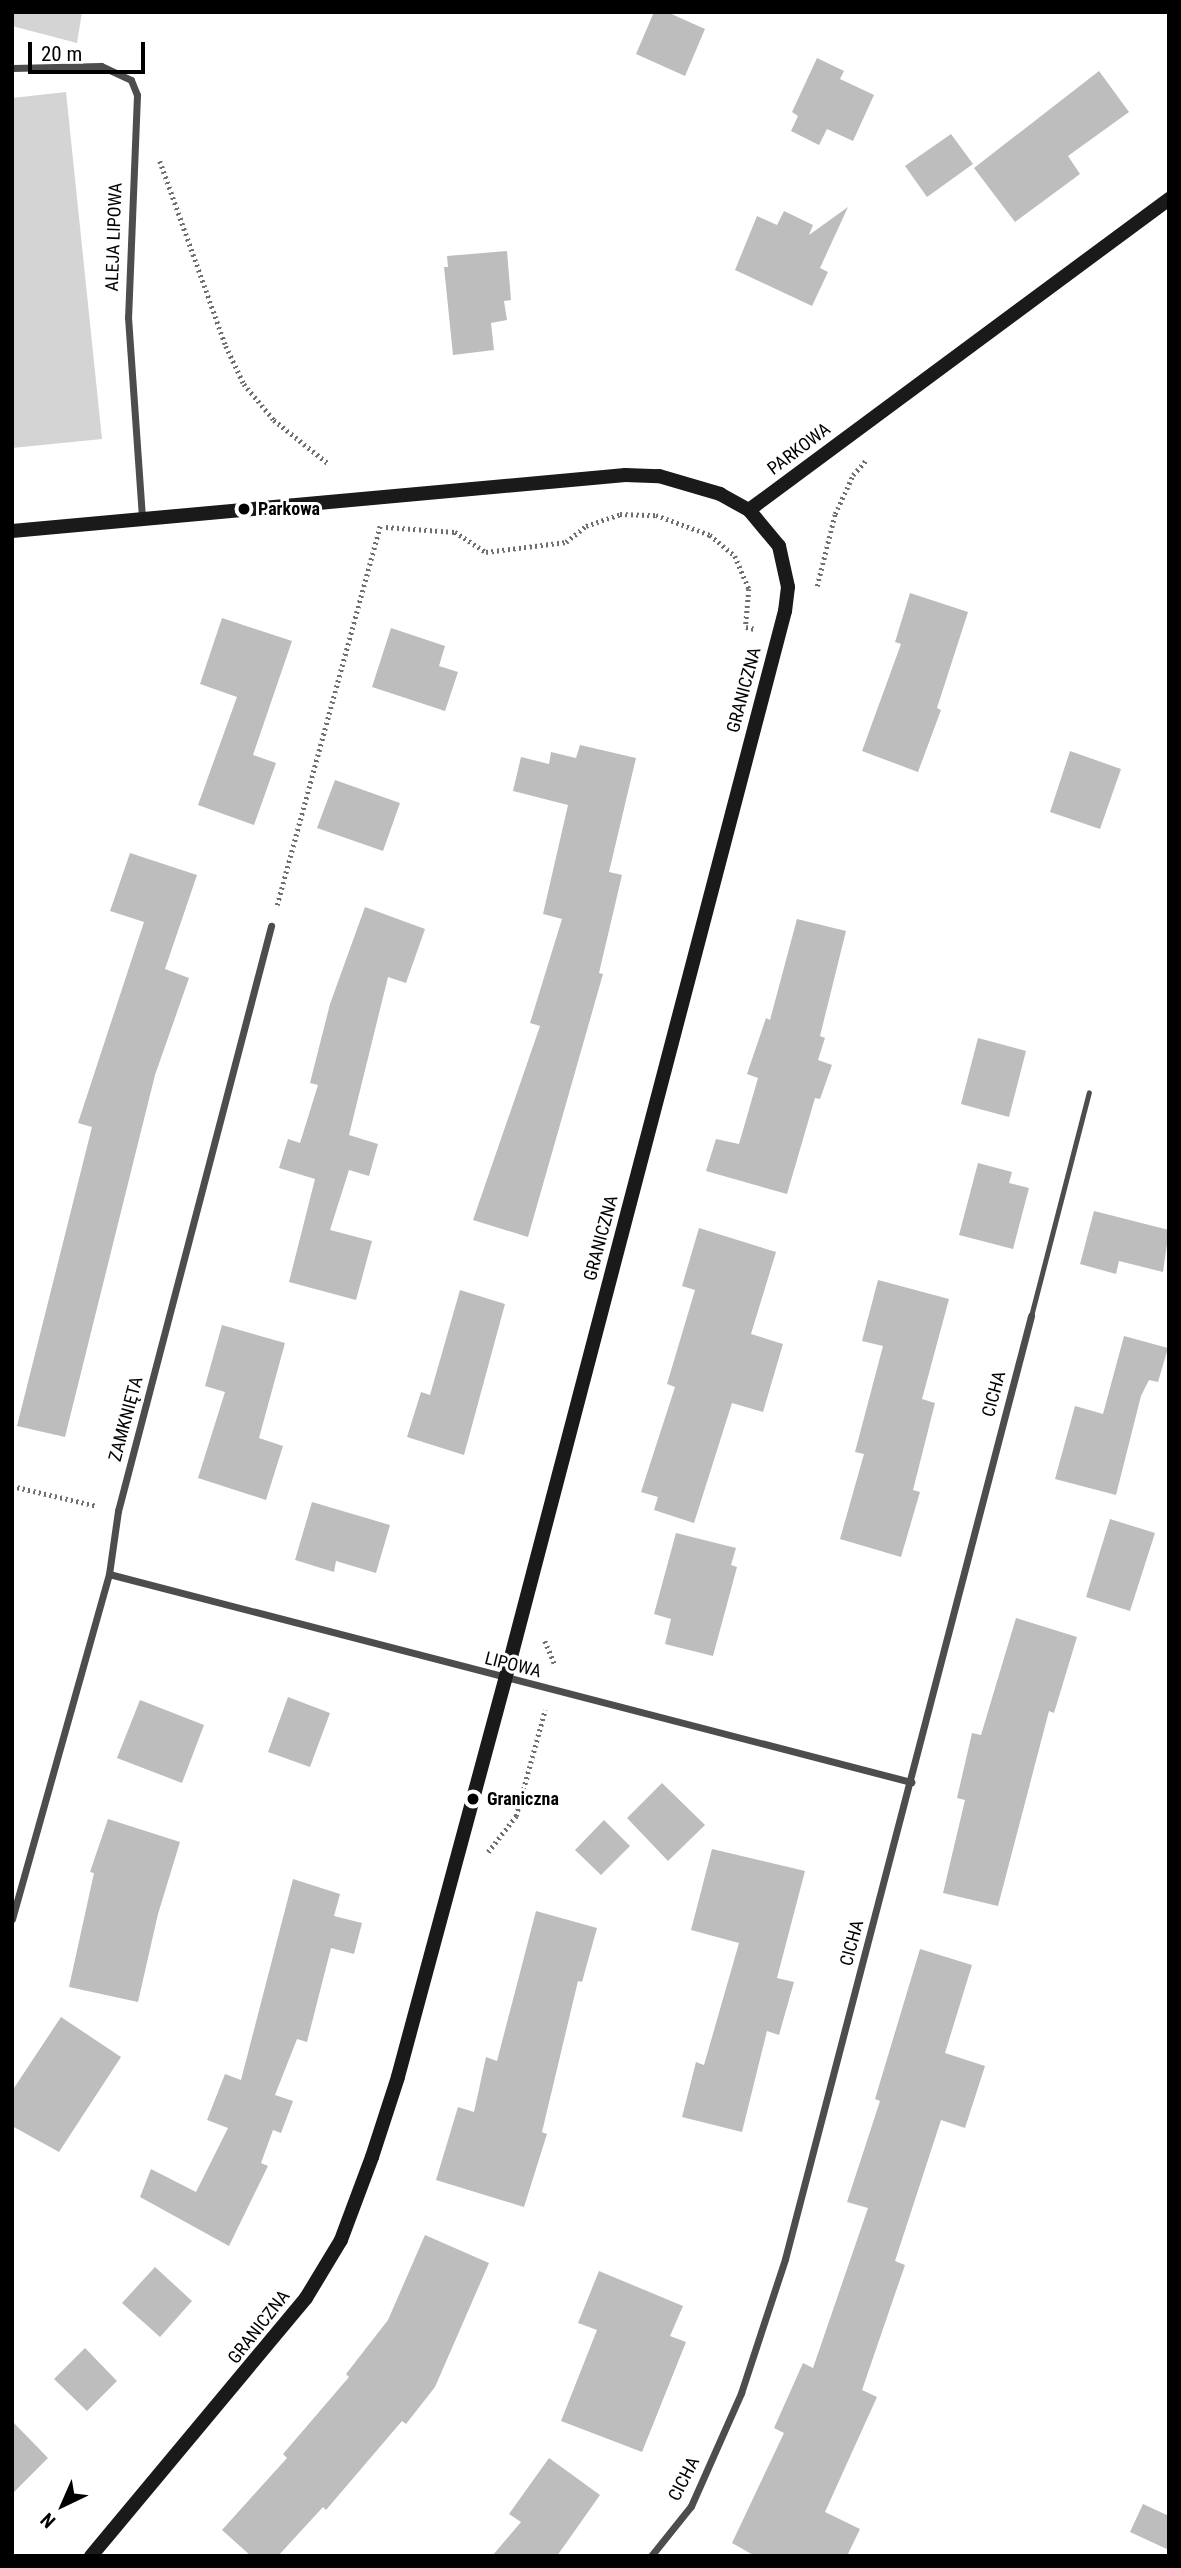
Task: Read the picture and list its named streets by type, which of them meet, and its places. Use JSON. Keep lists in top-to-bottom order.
{
  "streets": {
    "street": [
      "ALEJA LIPOWA",
      "PARKOWA",
      "GRANICZNA",
      "CICHA",
      "ZAMKNIĘTA",
      "LIPOWA"
    ]
  },
  "crossings": [
    ["PARKOWA", "GRANICZNA"],
    ["GRANICZNA", "LIPOWA"],
    ["CICHA", "LIPOWA"],
    ["ZAMKNIĘTA", "LIPOWA"]
  ],
  "places": ["Parkowa", "Graniczna"],
  "scale_bar": "20 m",
  "north": "bottom left"
}
